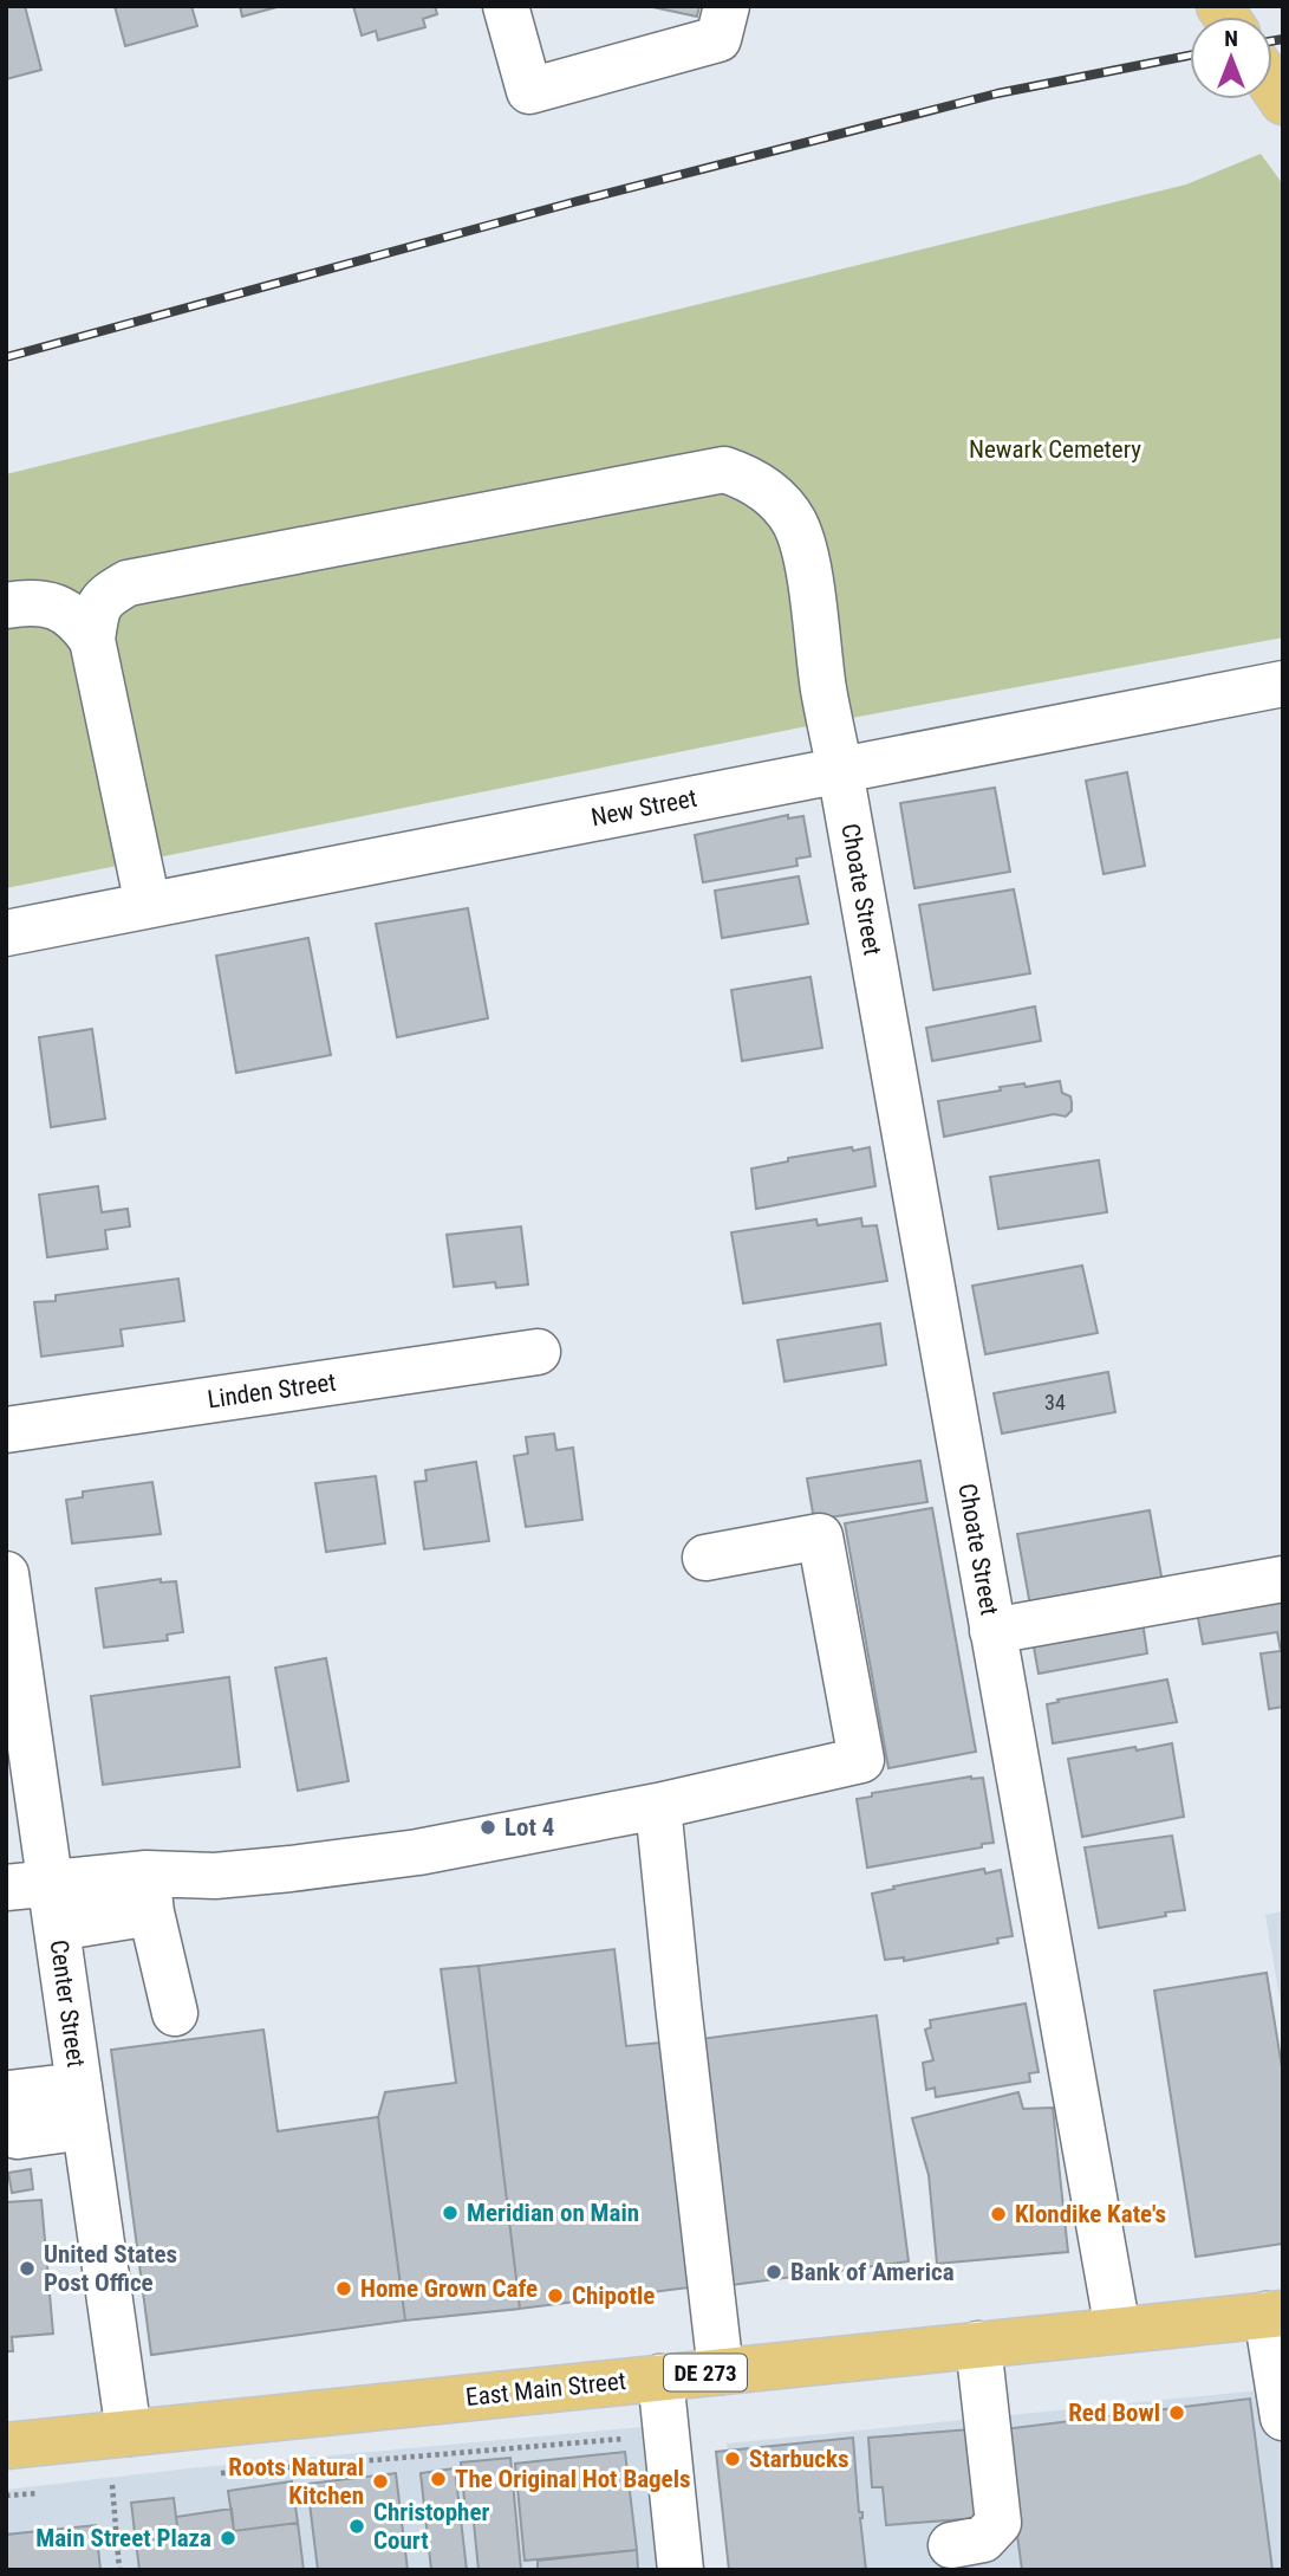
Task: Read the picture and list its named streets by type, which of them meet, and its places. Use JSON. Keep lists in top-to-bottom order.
{
  "streets": {
    "main road": ["DE 273", "East Main Street"],
    "street": [
      "New Street",
      "Choate Street",
      "Linden Street",
      "Center Street"
    ]
  },
  "crossings": [
    ["New Street", "Choate Street"],
    ["Choate Street", "East Main Street"],
    ["Center Street", "East Main Street"]
  ],
  "parks": ["Newark Cemetery"],
  "places": [
    "Lot 4",
    "Meridian on Main",
    "Klondike Kate's",
    "United States Post Office",
    "Bank of America",
    "Home Grown Cafe",
    "Chipotle",
    "Red Bowl",
    "Starbucks",
    "The Original Hot Bagels",
    "Roots Natural Kitchen",
    "Christopher Court",
    "Main Street Plaza"
  ],
  "house_numbers": ["34"],
  "north": "top"
}
